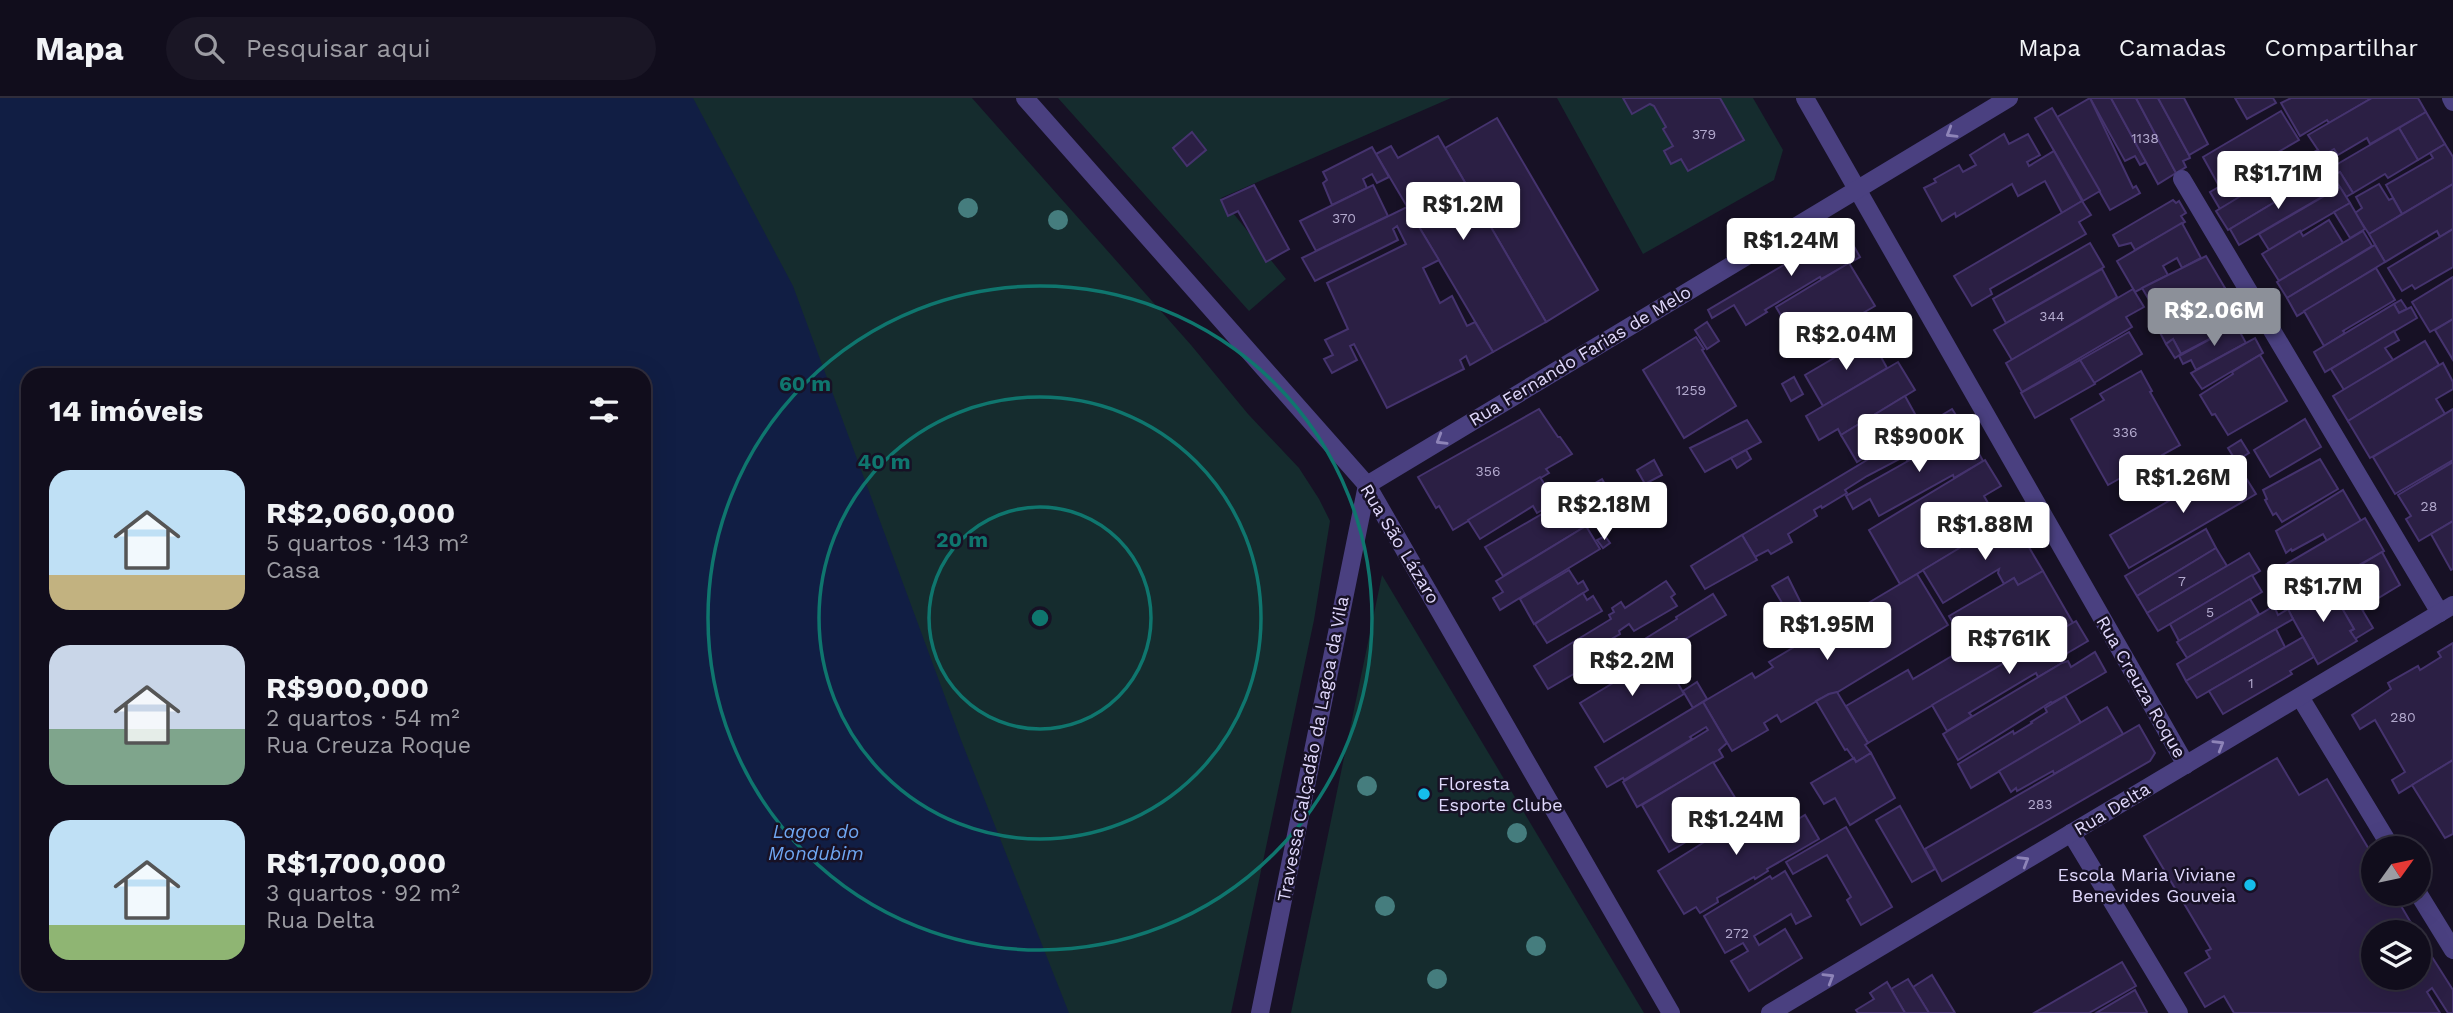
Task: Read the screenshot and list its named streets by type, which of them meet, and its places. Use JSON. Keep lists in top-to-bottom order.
{
  "streets": {
    "street": [
      "Rua Fernando Farias de Melo",
      "Rua São Lázaro",
      "Rua Creuza Roque",
      "Travessa Calçadão da Lagoa da Vila",
      "Rua Delta"
    ]
  },
  "crossings": [
    ["Rua Fernando Farias de Melo", "Rua São Lázaro"],
    ["Rua Fernando Farias de Melo", "Rua Creuza Roque"],
    ["Rua Fernando Farias de Melo", "Travessa Calçadão da Lagoa da Vila"],
    ["Rua São Lázaro", "Travessa Calçadão da Lagoa da Vila"],
    ["Rua Creuza Roque", "Rua Delta"]
  ],
  "one_way": ["Rua Fernando Farias de Melo", "Rua Delta"],
  "water": ["Lagoa do Mondubim"],
  "places": ["Floresta Esporte Clube", "Escola Maria Viviane Benevides Gouveia"],
  "house_numbers": [
    "379",
    "1138",
    "370",
    "344",
    "1259",
    "336",
    "356",
    "28",
    "7",
    "5",
    "1",
    "280",
    "283",
    "272"
  ],
  "north": "top right",
  "page": {
    "header": "Mapa",
    "search": "Pesquisar aqui",
    "nav": ["Mapa", "Camadas", "Compartilhar"],
    "price": [
      "R$1.71M",
      "R$1.2M",
      "R$1.24M",
      "R$2.06M",
      "R$2.04M",
      "R$900K",
      "R$1.26M",
      "R$2.18M",
      "R$1.88M",
      "R$1.7M",
      "R$1.95M",
      "R$761K",
      "R$2.2M",
      "R$1.24M"
    ],
    "heading": "14 imóveis",
    "list": [
      {
        "name": "R$2,060,000",
        "note": "5 quartos · 143 m² · Casa"
      },
      {
        "name": "R$900,000",
        "note": "2 quartos · 54 m² · Rua Creuza Roque"
      },
      {
        "name": "R$1,700,000",
        "note": "3 quartos · 92 m² · Rua Delta"
      }
    ]
  },
  "rings": ["60 m", "40 m", "20 m"]
}
